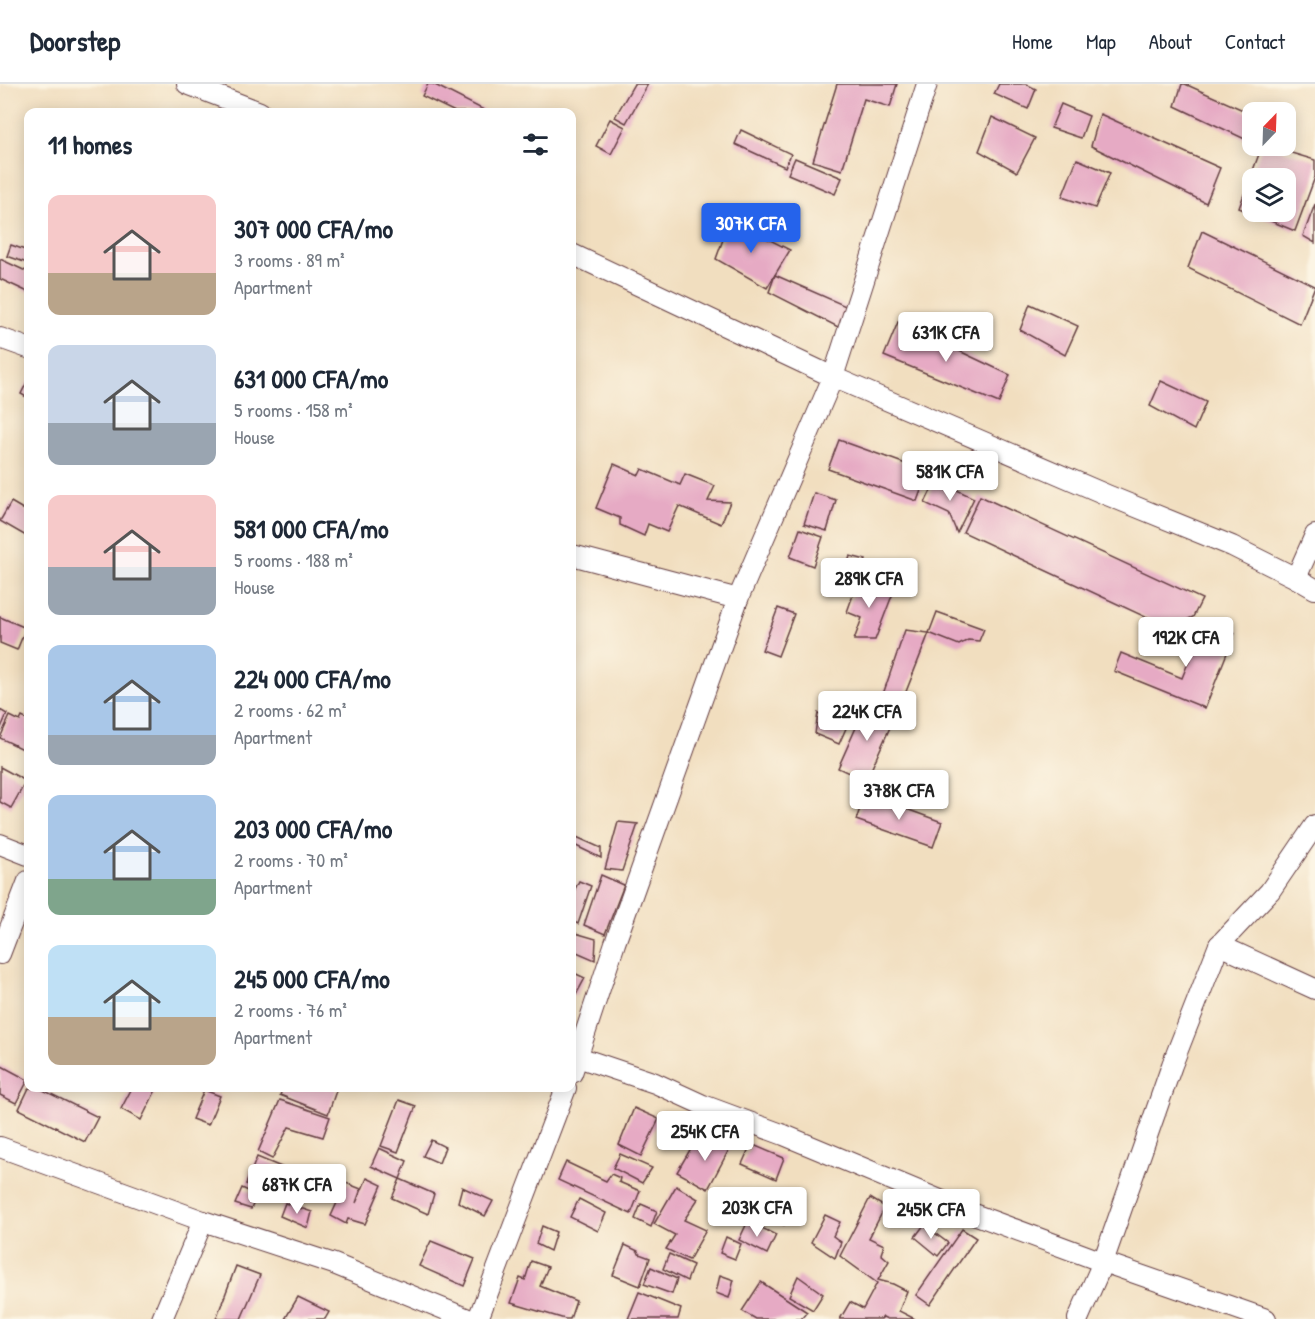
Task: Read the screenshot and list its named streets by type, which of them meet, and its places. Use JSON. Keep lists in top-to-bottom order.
{
  "north": "top right",
  "page": {
    "header": "Doorstep",
    "nav": [
      "Home",
      "Map",
      "About",
      "Contact"
    ],
    "heading": "11 homes",
    "list": [
      {
        "name": "307 000 CFA/mo",
        "note": "3 rooms · 89 m² · Apartment"
      },
      {
        "name": "631 000 CFA/mo",
        "note": "5 rooms · 158 m² · House"
      },
      {
        "name": "581 000 CFA/mo",
        "note": "5 rooms · 188 m² · House"
      },
      {
        "name": "224 000 CFA/mo",
        "note": "2 rooms · 62 m² · Apartment"
      },
      {
        "name": "203 000 CFA/mo",
        "note": "2 rooms · 70 m² · Apartment"
      },
      {
        "name": "245 000 CFA/mo",
        "note": "2 rooms · 76 m² · Apartment"
      }
    ],
    "price": [
      "307K CFA",
      "631K CFA",
      "581K CFA",
      "289K CFA",
      "192K CFA",
      "224K CFA",
      "378K CFA",
      "254K CFA",
      "687K CFA",
      "203K CFA",
      "245K CFA"
    ]
  }
}
